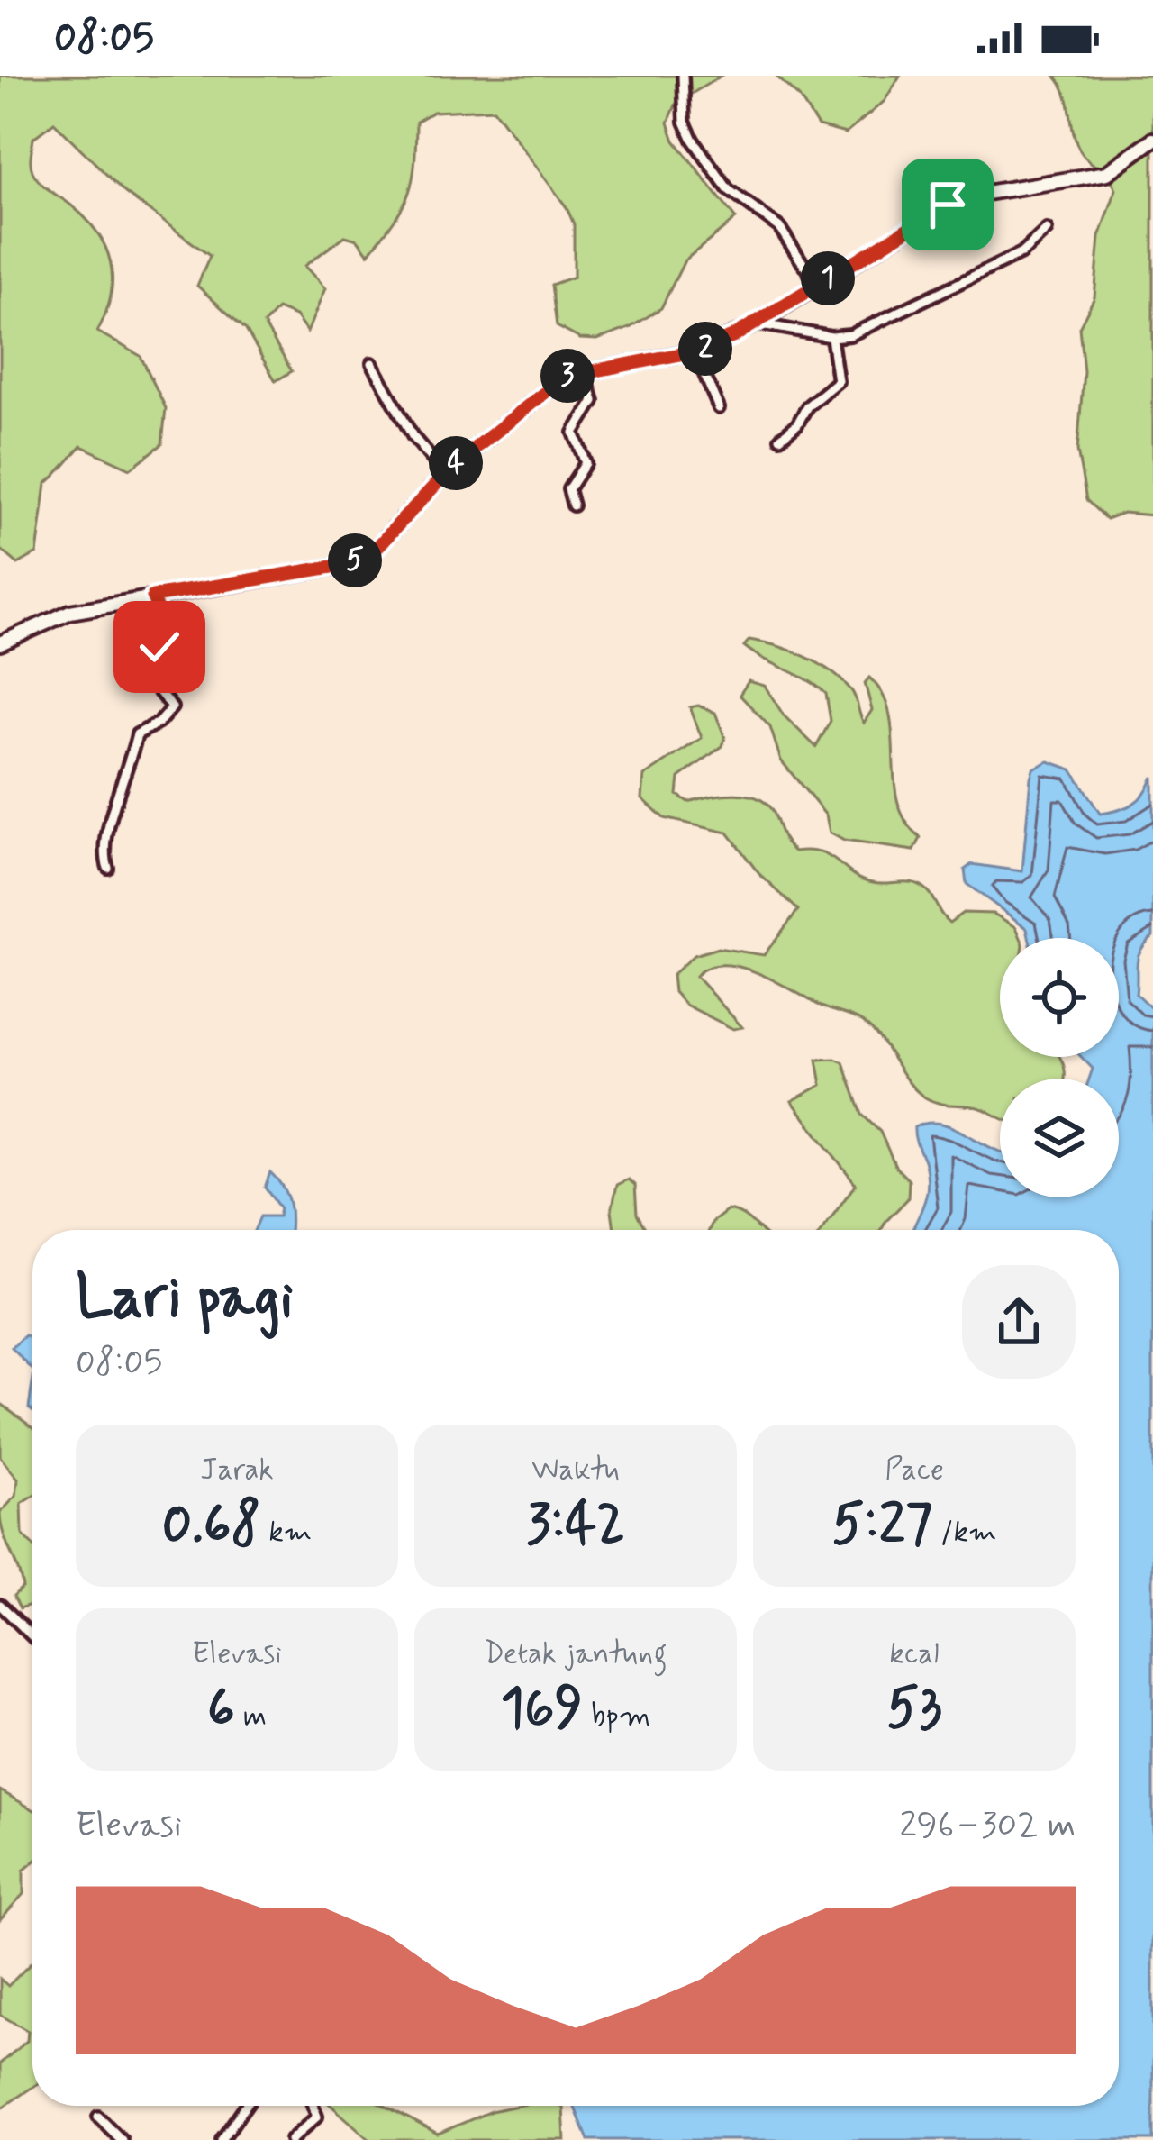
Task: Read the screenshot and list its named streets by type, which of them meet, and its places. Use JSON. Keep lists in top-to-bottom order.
{
  "page": {
    "status": "08:05",
    "pins": [
      "1",
      "2",
      "3",
      "4",
      "5"
    ],
    "heading": ["Lari pagi", "08:05"],
    "stats": [
      ["Jarak", "0.68 km"],
      ["Waktu", "3:42"],
      ["Pace", "5:27 /km"],
      ["Elevasi", "6 m"],
      ["Detak jantung", "169 bpm"],
      ["kcal", "53"]
    ],
    "chart": ["Elevasi", "296–302 m"]
  }
}
